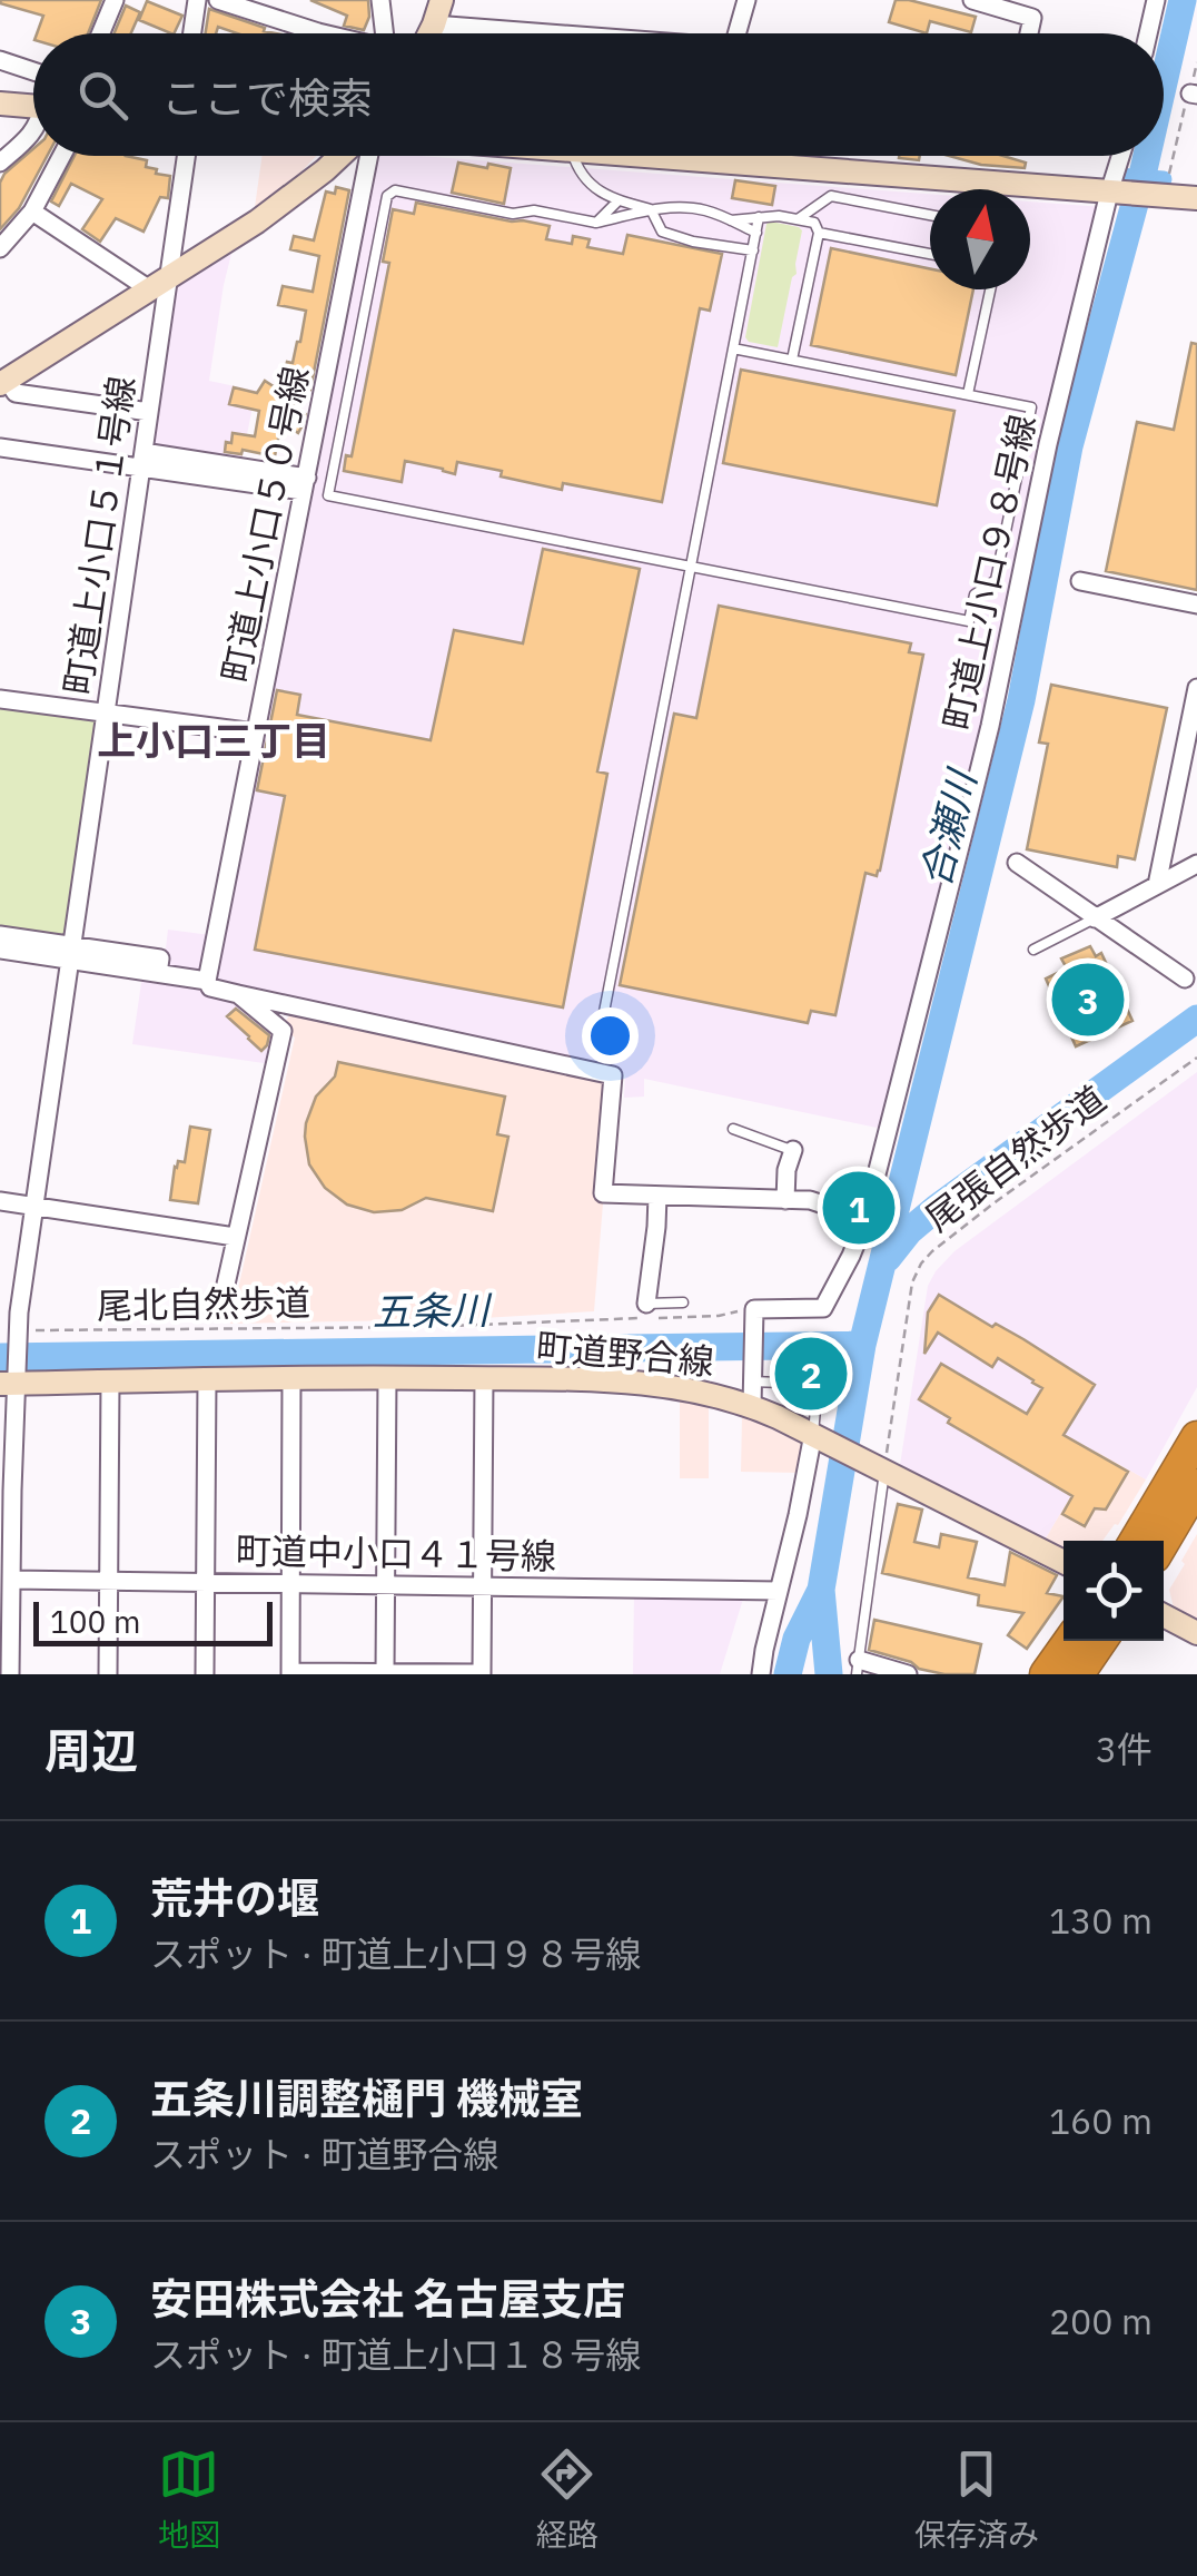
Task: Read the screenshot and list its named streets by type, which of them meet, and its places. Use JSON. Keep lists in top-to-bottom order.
{
  "streets": {
    "street": [
      "町道上小口５０号線",
      "町道上小口５１号線",
      "町道上小口９８号線",
      "町道野合線",
      "町道中小口４１号線"
    ],
    "path": ["尾張自然歩道", "尾北自然歩道"]
  },
  "crossings": [
    ["町道上小口５１号線", "尾北自然歩道"],
    ["町道上小口５１号線", "町道野合線"],
    ["町道上小口５１号線", "町道中小口４１号線"],
    ["町道上小口９８号線", "尾北自然歩道"],
    ["尾張自然歩道", "町道野合線"]
  ],
  "districts": ["上小口三丁目"],
  "water": ["合瀬川", "五条川"],
  "scale_bar": "100 m",
  "north": "top",
  "page": {
    "search": "ここで検索",
    "pins": ["3", "1", "2"],
    "scale": "100 m",
    "heading": ["周辺", "3件"],
    "list": [
      {
        "mark": "1",
        "name": "荒井の堰",
        "note": "スポット · 町道上小口９８号線",
        "value": "130 m"
      },
      {
        "mark": "2",
        "name": "五条川調整樋門 機械室",
        "note": "スポット · 町道野合線",
        "value": "160 m"
      },
      {
        "mark": "3",
        "name": "安田株式会社 名古屋支店",
        "note": "スポット · 町道上小口１８号線",
        "value": "200 m"
      }
    ],
    "nav": ["地図", "経路", "保存済み"]
  }
}
